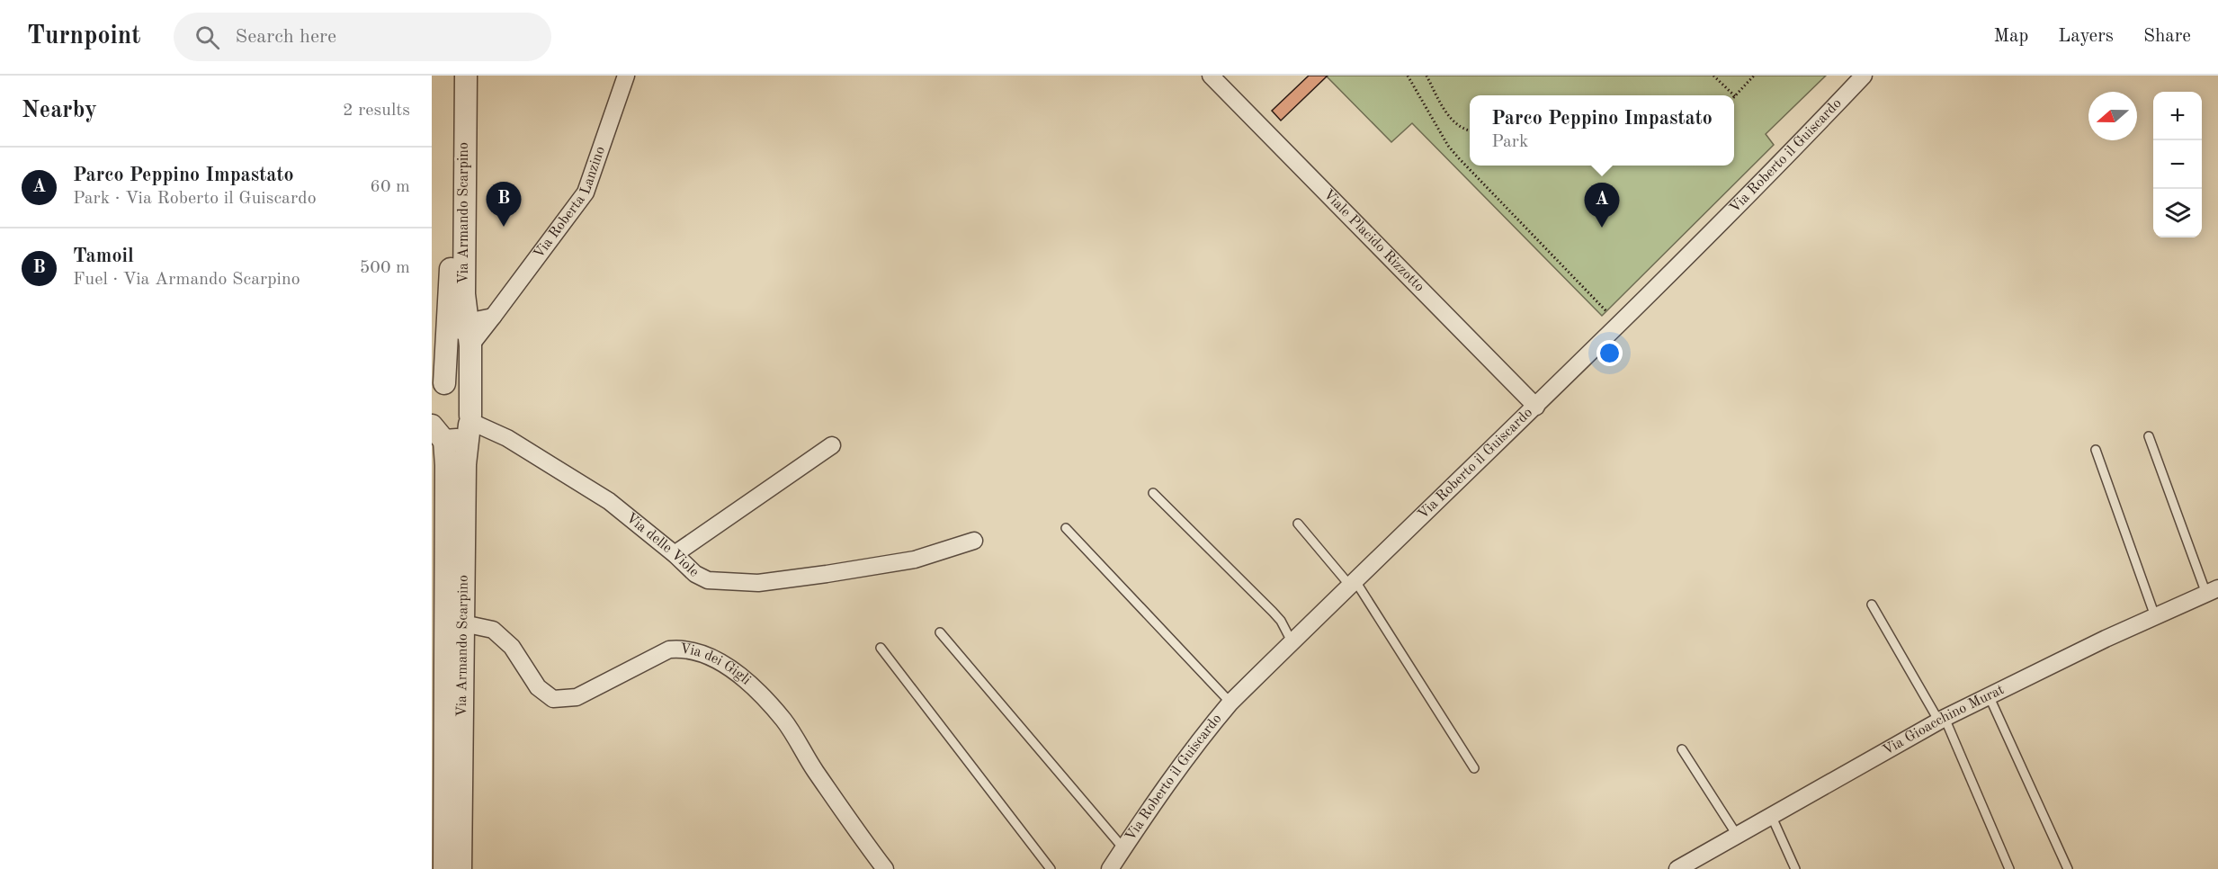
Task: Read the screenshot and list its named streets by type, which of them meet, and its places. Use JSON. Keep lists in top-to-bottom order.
{
  "streets": {
    "street": [
      "Via Roberto il Guiscardo",
      "Via Roberta Lanzino",
      "Via Armando Scarpino",
      "Viale Placido Rizzotto",
      "Via delle Viole",
      "Via dei Gigli",
      "Via Gioacchino Murat"
    ]
  },
  "crossings": [
    ["Via Roberto il Guiscardo", "Viale Placido Rizzotto"],
    ["Via Roberta Lanzino", "Via Armando Scarpino"],
    ["Via Armando Scarpino", "Via delle Viole"],
    ["Via Armando Scarpino", "Via dei Gigli"]
  ],
  "north": "left",
  "page": {
    "header": "Turnpoint",
    "search": "Search here",
    "nav": ["Map", "Layers", "Share"],
    "heading": ["Nearby", "2 results"],
    "map_buttons": ["+", "−"],
    "popup": ["Parco Peppino Impastato", "Park"],
    "list": [
      {
        "mark": "A",
        "name": "Parco Peppino Impastato",
        "note": "Park · Via Roberto il Guiscardo",
        "value": "60 m"
      },
      {
        "mark": "B",
        "name": "Tamoil",
        "note": "Fuel · Via Armando Scarpino",
        "value": "500 m"
      }
    ],
    "pins": ["B", "A"]
  }
}
